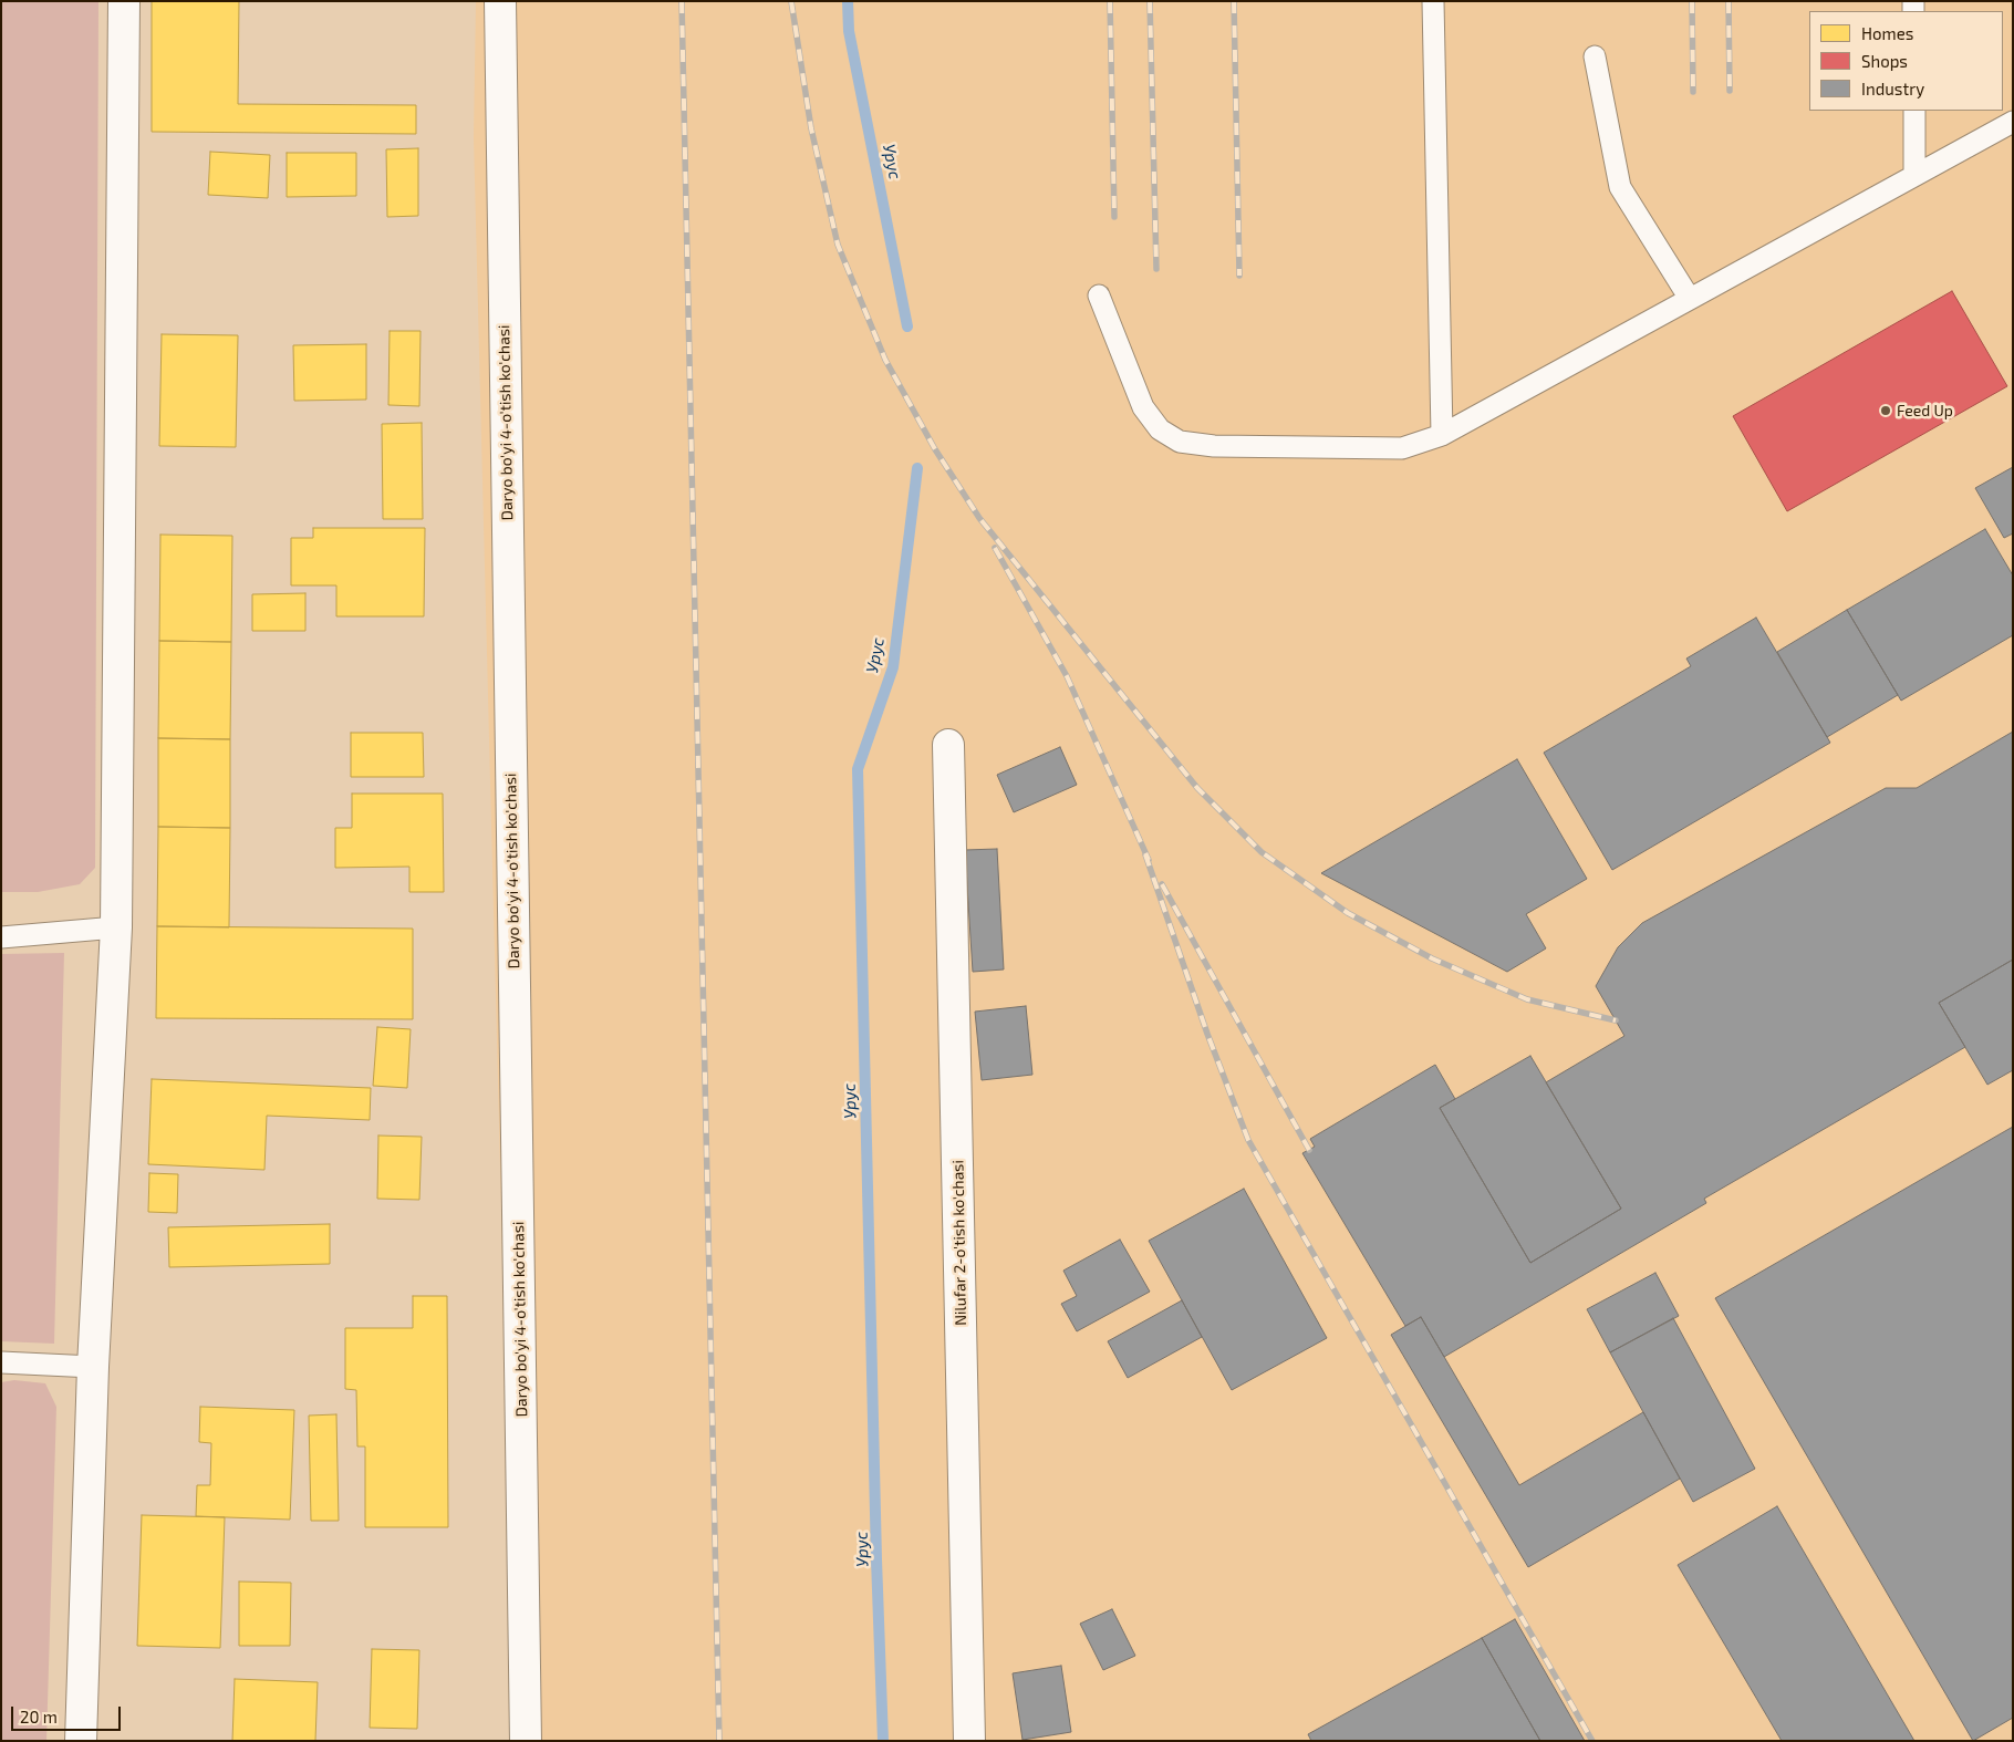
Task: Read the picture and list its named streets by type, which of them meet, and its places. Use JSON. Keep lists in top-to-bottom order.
{
  "streets": {
    "street": ["Daryo bo'yi 4-o'tish ko'chasi", "Nilufar 2-o'tish ko'chasi"]
  },
  "water": ["Урус"],
  "places": ["Feed Up"],
  "legend": ["Homes", "Shops", "Industry"],
  "scale_bar": "20 m"
}
